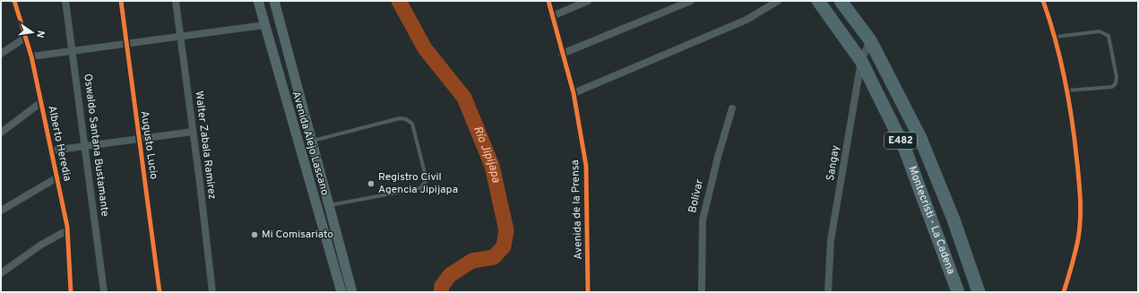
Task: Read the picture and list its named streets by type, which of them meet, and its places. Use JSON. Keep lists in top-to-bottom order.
{
  "streets": {
    "highway": ["E482", "Montecristi - La Cadena"],
    "main road": ["Avenida Alejo Lascano"],
    "street": [
      "Alberto Heredia",
      "Oswaldo Santana Bustamante",
      "Augusto Lucio",
      "Walter Zabala Ramirez",
      "Sangay",
      "Bolívar",
      "Avenida de la Prensa"
    ]
  },
  "crossings": [
    ["Sangay", "Montecristi - La Cadena"]
  ],
  "water": ["Río Jipijapa"],
  "places": ["Registro Civil Agencia Jipijapa", "Mi Comisariato"],
  "north": "right"
}
